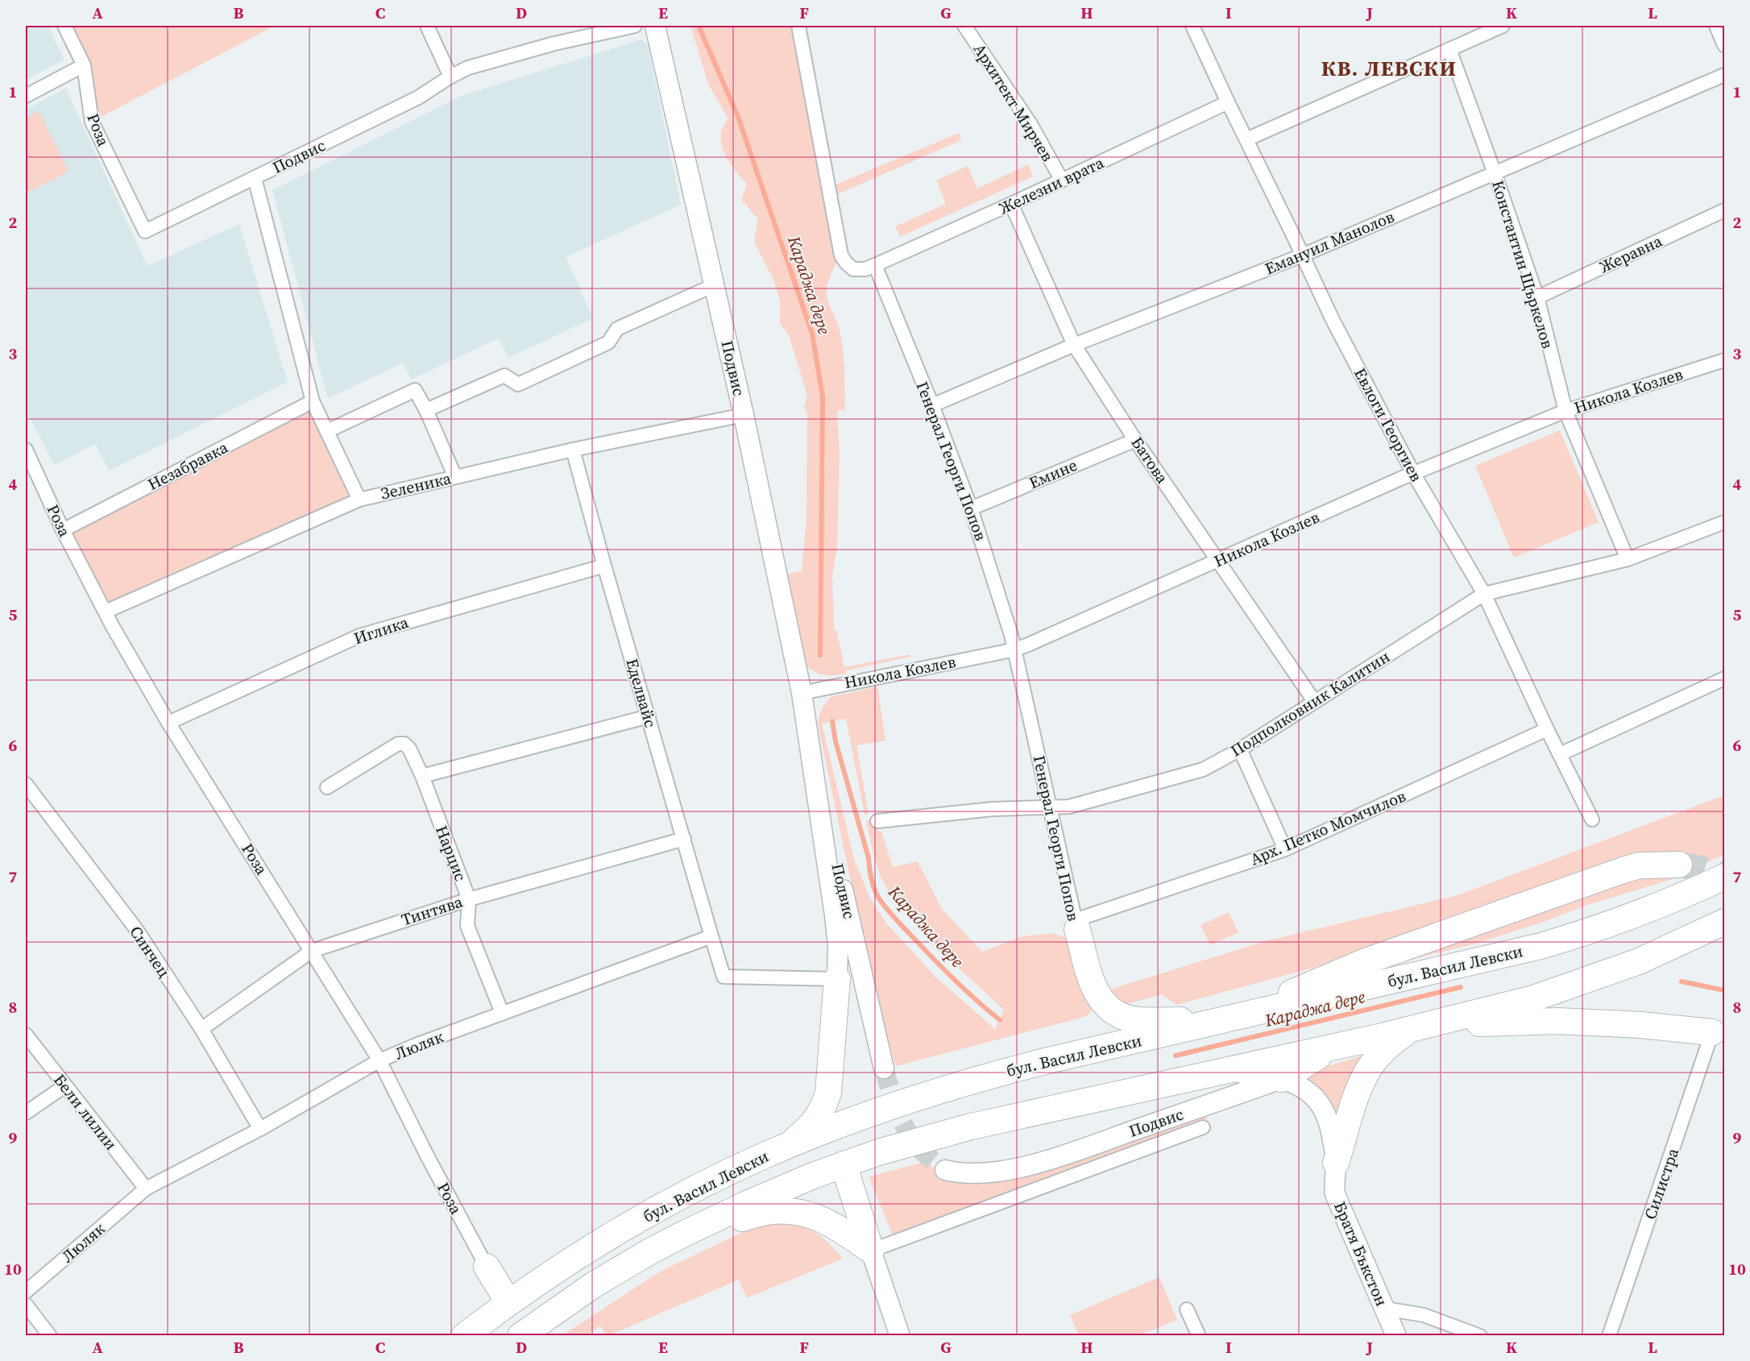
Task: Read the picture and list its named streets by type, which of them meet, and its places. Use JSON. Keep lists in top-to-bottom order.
{
  "streets": {
    "highway": ["бул. Васил Левски"],
    "street": [
      "Архитект Мирчев",
      "Роза",
      "Подвис",
      "Железни врата",
      "Емануил Манолов",
      "Жеравна",
      "Константин Щъркелов",
      "Никола Козлев",
      "Евлоги Георгиев",
      "Батова",
      "Генерал Георги Попов",
      "Незабравка",
      "Емине",
      "Зеленика",
      "Иглика",
      "Еделвайс",
      "Подполковник Калитин",
      "Арх. Петко Момчилов",
      "Нарцис",
      "Тинтява",
      "Синчец",
      "Люляк",
      "Бели лилии",
      "Силистра",
      "Братя Бъкстон"
    ]
  },
  "crossings": [
    ["Архитект Мирчев", "Железни врата"],
    ["Роза", "Подвис"],
    ["Роза", "Незабравка"],
    ["Роза", "Зеленика"],
    ["Роза", "Иглика"],
    ["Роза", "Тинтява"],
    ["Роза", "Люляк"],
    ["Подвис", "Никола Козлев"],
    ["Подвис", "Зеленика"],
    ["Подвис", "Братя Бъкстон"],
    ["Железни врата", "Евлоги Георгиев"],
    ["Железни врата", "Батова"],
    ["Железни врата", "Генерал Георги Попов"],
    ["Емануил Манолов", "Константин Щъркелов"],
    ["Емануил Манолов", "Евлоги Георгиев"],
    ["Емануил Манолов", "Батова"],
    ["Емануил Манолов", "Генерал Георги Попов"],
    ["Жеравна", "Константин Щъркелов"],
    ["Константин Щъркелов", "Никола Козлев"],
    ["Константин Щъркелов", "Подполковник Калитин"],
    ["Никола Козлев", "Евлоги Георгиев"],
    ["Никола Козлев", "Батова"],
    ["Никола Козлев", "Генерал Георги Попов"],
    ["Евлоги Георгиев", "Подполковник Калитин"],
    ["Евлоги Георгиев", "Арх. Петко Момчилов"],
    ["Батова", "Емине"],
    ["Батова", "Подполковник Калитин"],
    ["Генерал Георги Попов", "Емине"],
    ["Генерал Георги Попов", "Подполковник Калитин"],
    ["Генерал Георги Попов", "Арх. Петко Момчилов"],
    ["Зеленика", "Еделвайс"],
    ["Иглика", "Еделвайс"],
    ["Еделвайс", "Тинтява"],
    ["Еделвайс", "Люляк"],
    ["Нарцис", "Тинтява"],
    ["Нарцис", "Люляк"],
    ["Тинтява", "Синчец"],
    ["Синчец", "Люляк"],
    ["Люляк", "Бели лилии"]
  ],
  "districts": ["КВ. ЛЕВСКИ"],
  "water": ["Караджа дере"],
  "grid": {
    "columns": [
      "A",
      "B",
      "C",
      "D",
      "E",
      "F",
      "G",
      "H",
      "I",
      "J",
      "K",
      "L"
    ],
    "rows": [
      "1",
      "2",
      "3",
      "4",
      "5",
      "6",
      "7",
      "8",
      "9",
      "10"
    ]
  }
}
